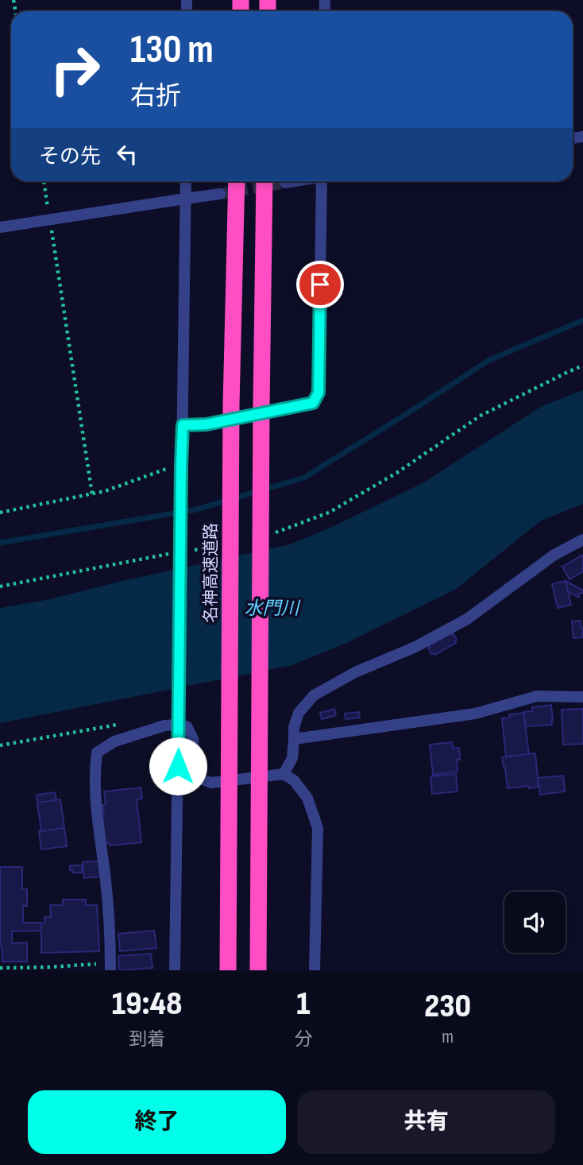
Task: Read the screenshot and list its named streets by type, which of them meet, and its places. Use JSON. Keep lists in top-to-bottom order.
{
  "streets": {
    "highway": ["名神高速道路"]
  },
  "water": ["水門川"],
  "page": {
    "turn": ["130 m", "右折"],
    "then": "その先",
    "eta": [
      "19:48",
      "到着",
      "1",
      "分",
      "230",
      "m"
    ],
    "buttons": ["終了", "共有"]
  }
}
